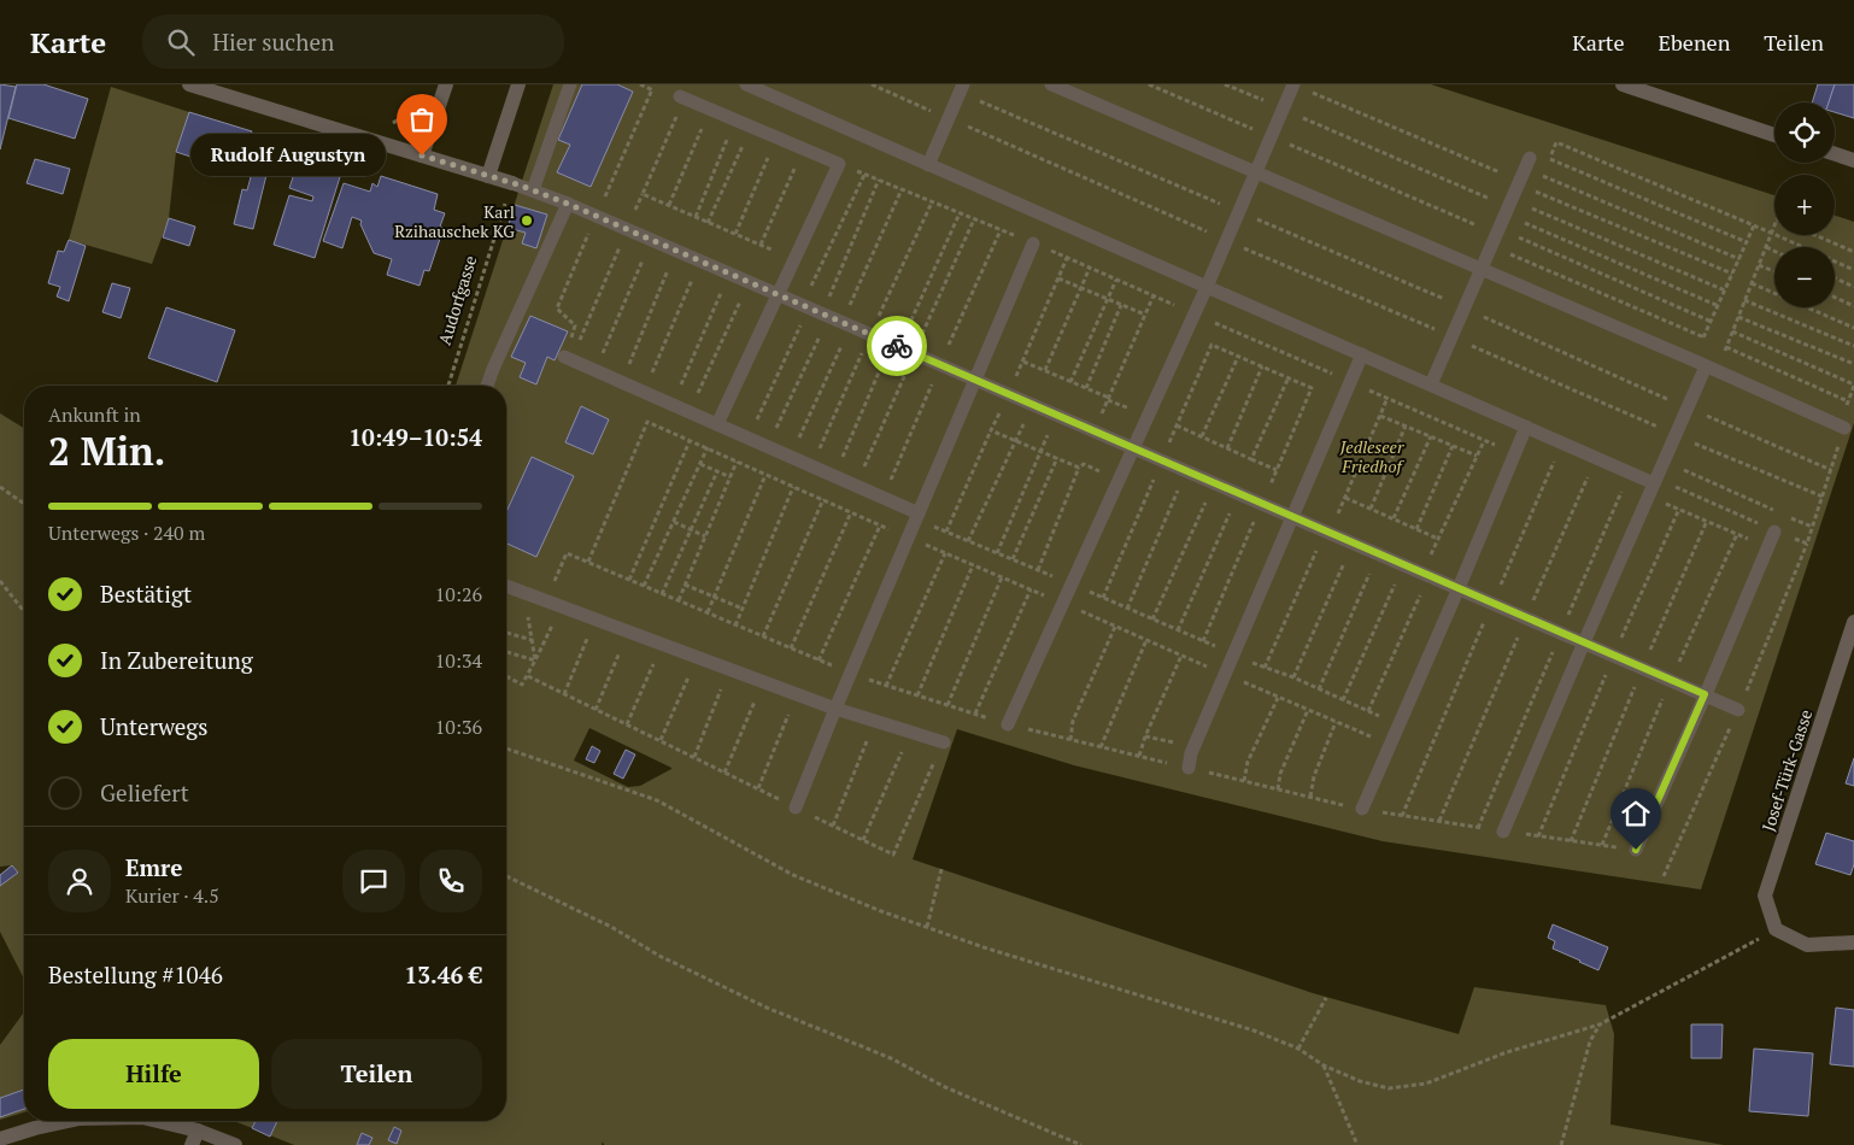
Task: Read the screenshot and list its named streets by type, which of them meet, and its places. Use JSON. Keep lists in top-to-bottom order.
{
  "streets": {
    "street": ["Josef-Türk-Gasse"],
    "path": ["Audorfgasse"]
  },
  "parks": ["Jedleseer Friedhof"],
  "places": ["Rudolf Augustyn", "Karl Rzihauschek KG"],
  "page": {
    "header": "Karte",
    "search": "Hier suchen",
    "nav": ["Karte", "Ebenen", "Teilen"],
    "map_buttons": ["+", "−"],
    "bubble": "Rudolf Augustyn",
    "heading": ["2 Min.", "Ankunft in", "10:49–10:54"],
    "panel": [
      "Emre",
      "Kurier · 4.5",
      "Bestellung #1046",
      "13.46 €"
    ],
    "bar": "Unterwegs · 240 m",
    "list": [
      ["Bestätigt", "10:26"],
      ["In Zubereitung", "10:34"],
      ["Unterwegs", "10:36"],
      "Geliefert"
    ],
    "buttons": ["Hilfe", "Teilen"]
  }
}
